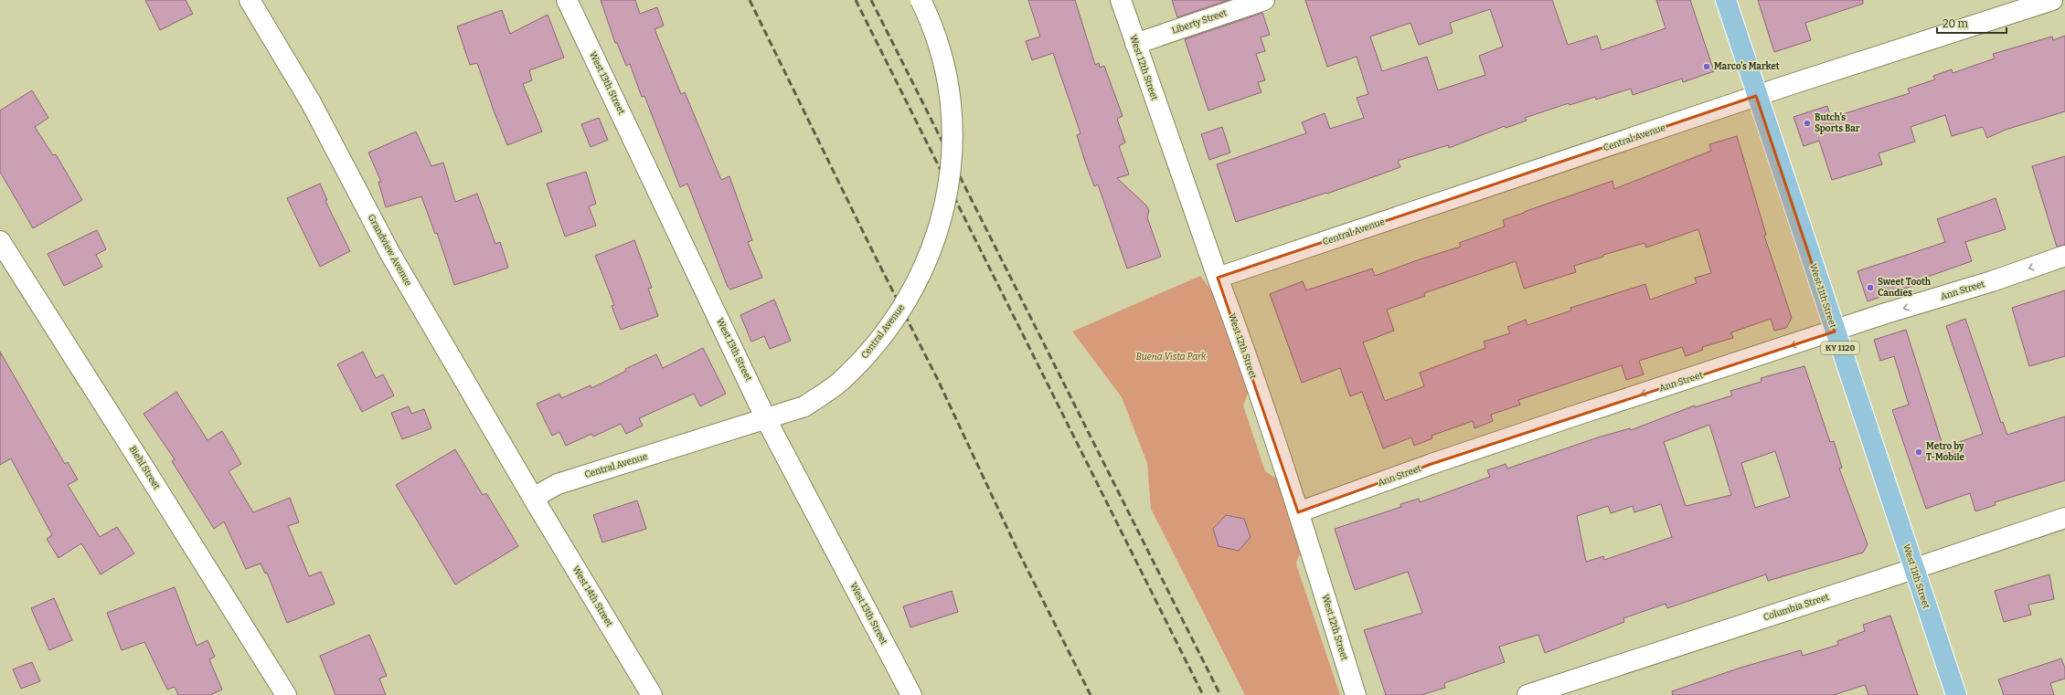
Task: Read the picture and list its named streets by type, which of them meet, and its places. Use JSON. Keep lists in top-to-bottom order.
{
  "streets": {
    "main road": ["West 11th Street", "KY 1120"],
    "street": [
      "Liberty Street",
      "West 12th Street",
      "West 13th Street",
      "Central Avenue",
      "Grandview Avenue",
      "Ann Street",
      "Biehl Street",
      "West 14th Street",
      "Columbia Street"
    ]
  },
  "crossings": [
    ["Liberty Street", "West 12th Street"],
    ["West 12th Street", "Central Avenue"],
    ["West 12th Street", "Ann Street"],
    ["West 13th Street", "Central Avenue"],
    ["Central Avenue", "Grandview Avenue"],
    ["Central Avenue", "West 11th Street"],
    ["Central Avenue", "West 14th Street"],
    ["Grandview Avenue", "West 14th Street"],
    ["Ann Street", "West 11th Street"],
    ["West 11th Street", "Columbia Street"]
  ],
  "one_way": ["Ann Street"],
  "parks": ["Buena Vista Park"],
  "places": [
    "Marco's Market",
    "Butch's Sports Bar",
    "Sweet Tooth Candies",
    "Metro by T-Mobile"
  ],
  "scale_bar": "20 m"
}
